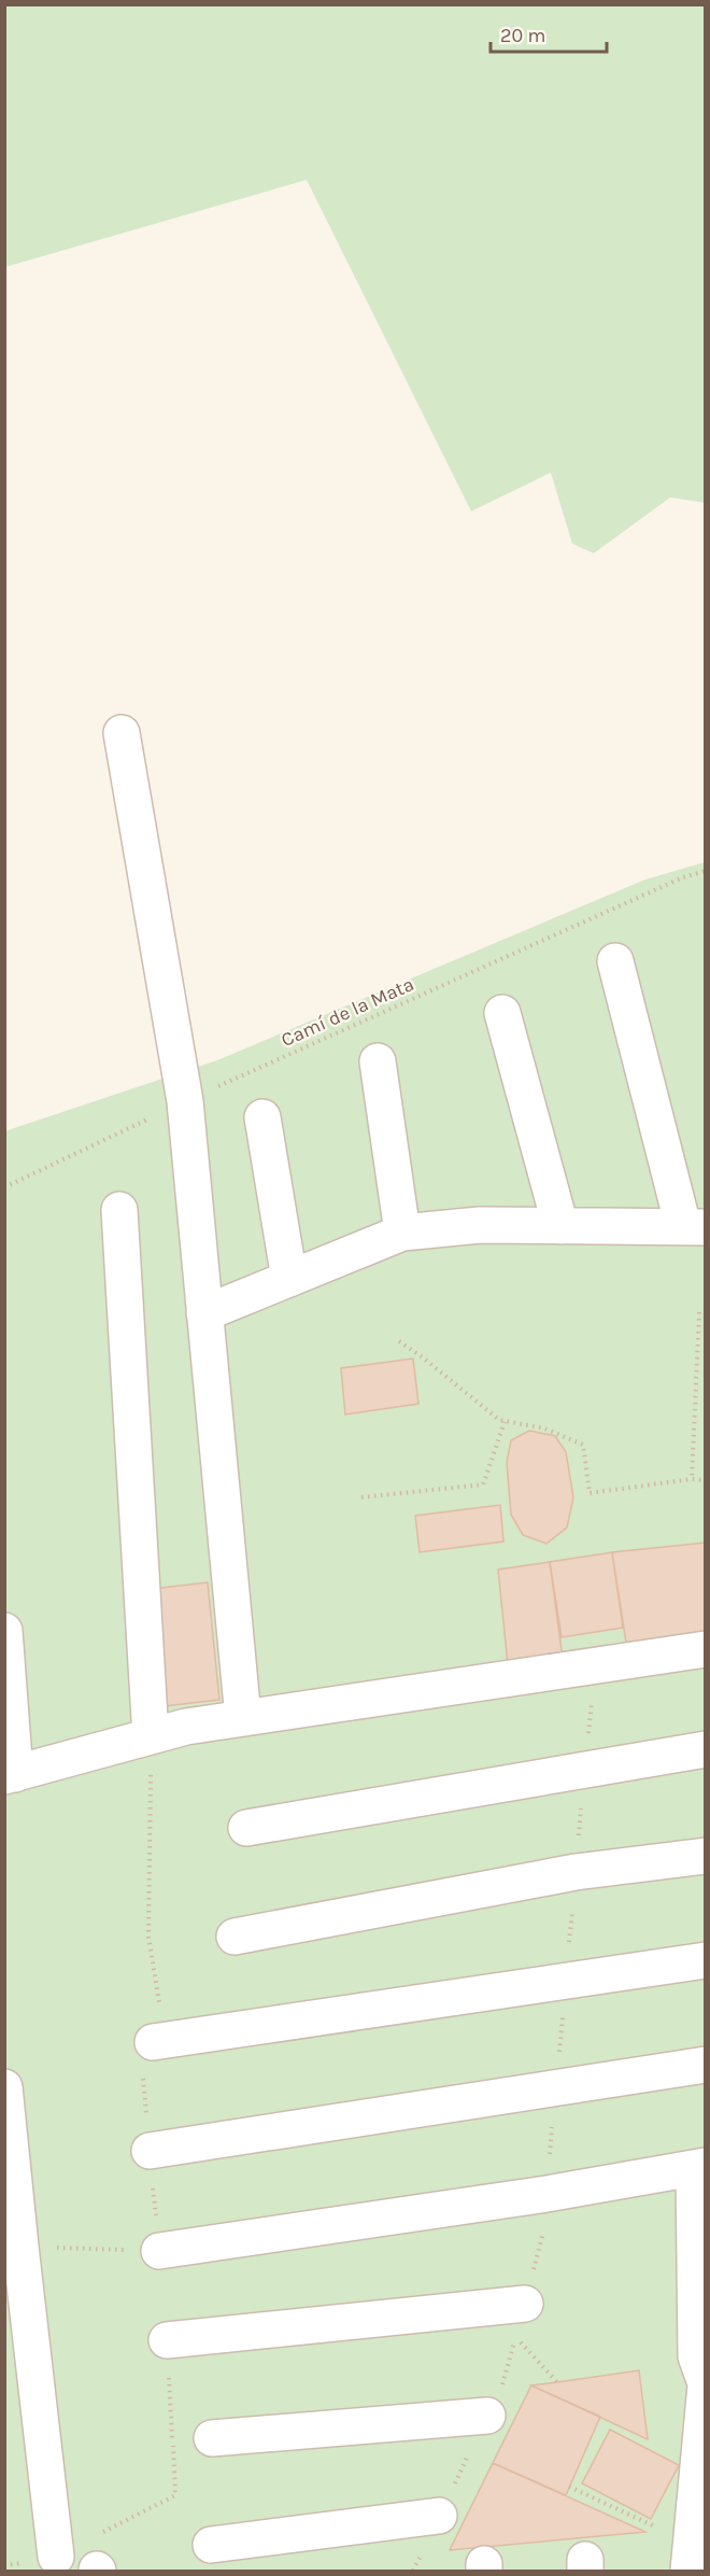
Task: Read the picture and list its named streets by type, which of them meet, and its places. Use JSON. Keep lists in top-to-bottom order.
{
  "streets": {
    "path": ["Camí de la Mata"]
  },
  "scale_bar": "20 m"
}
